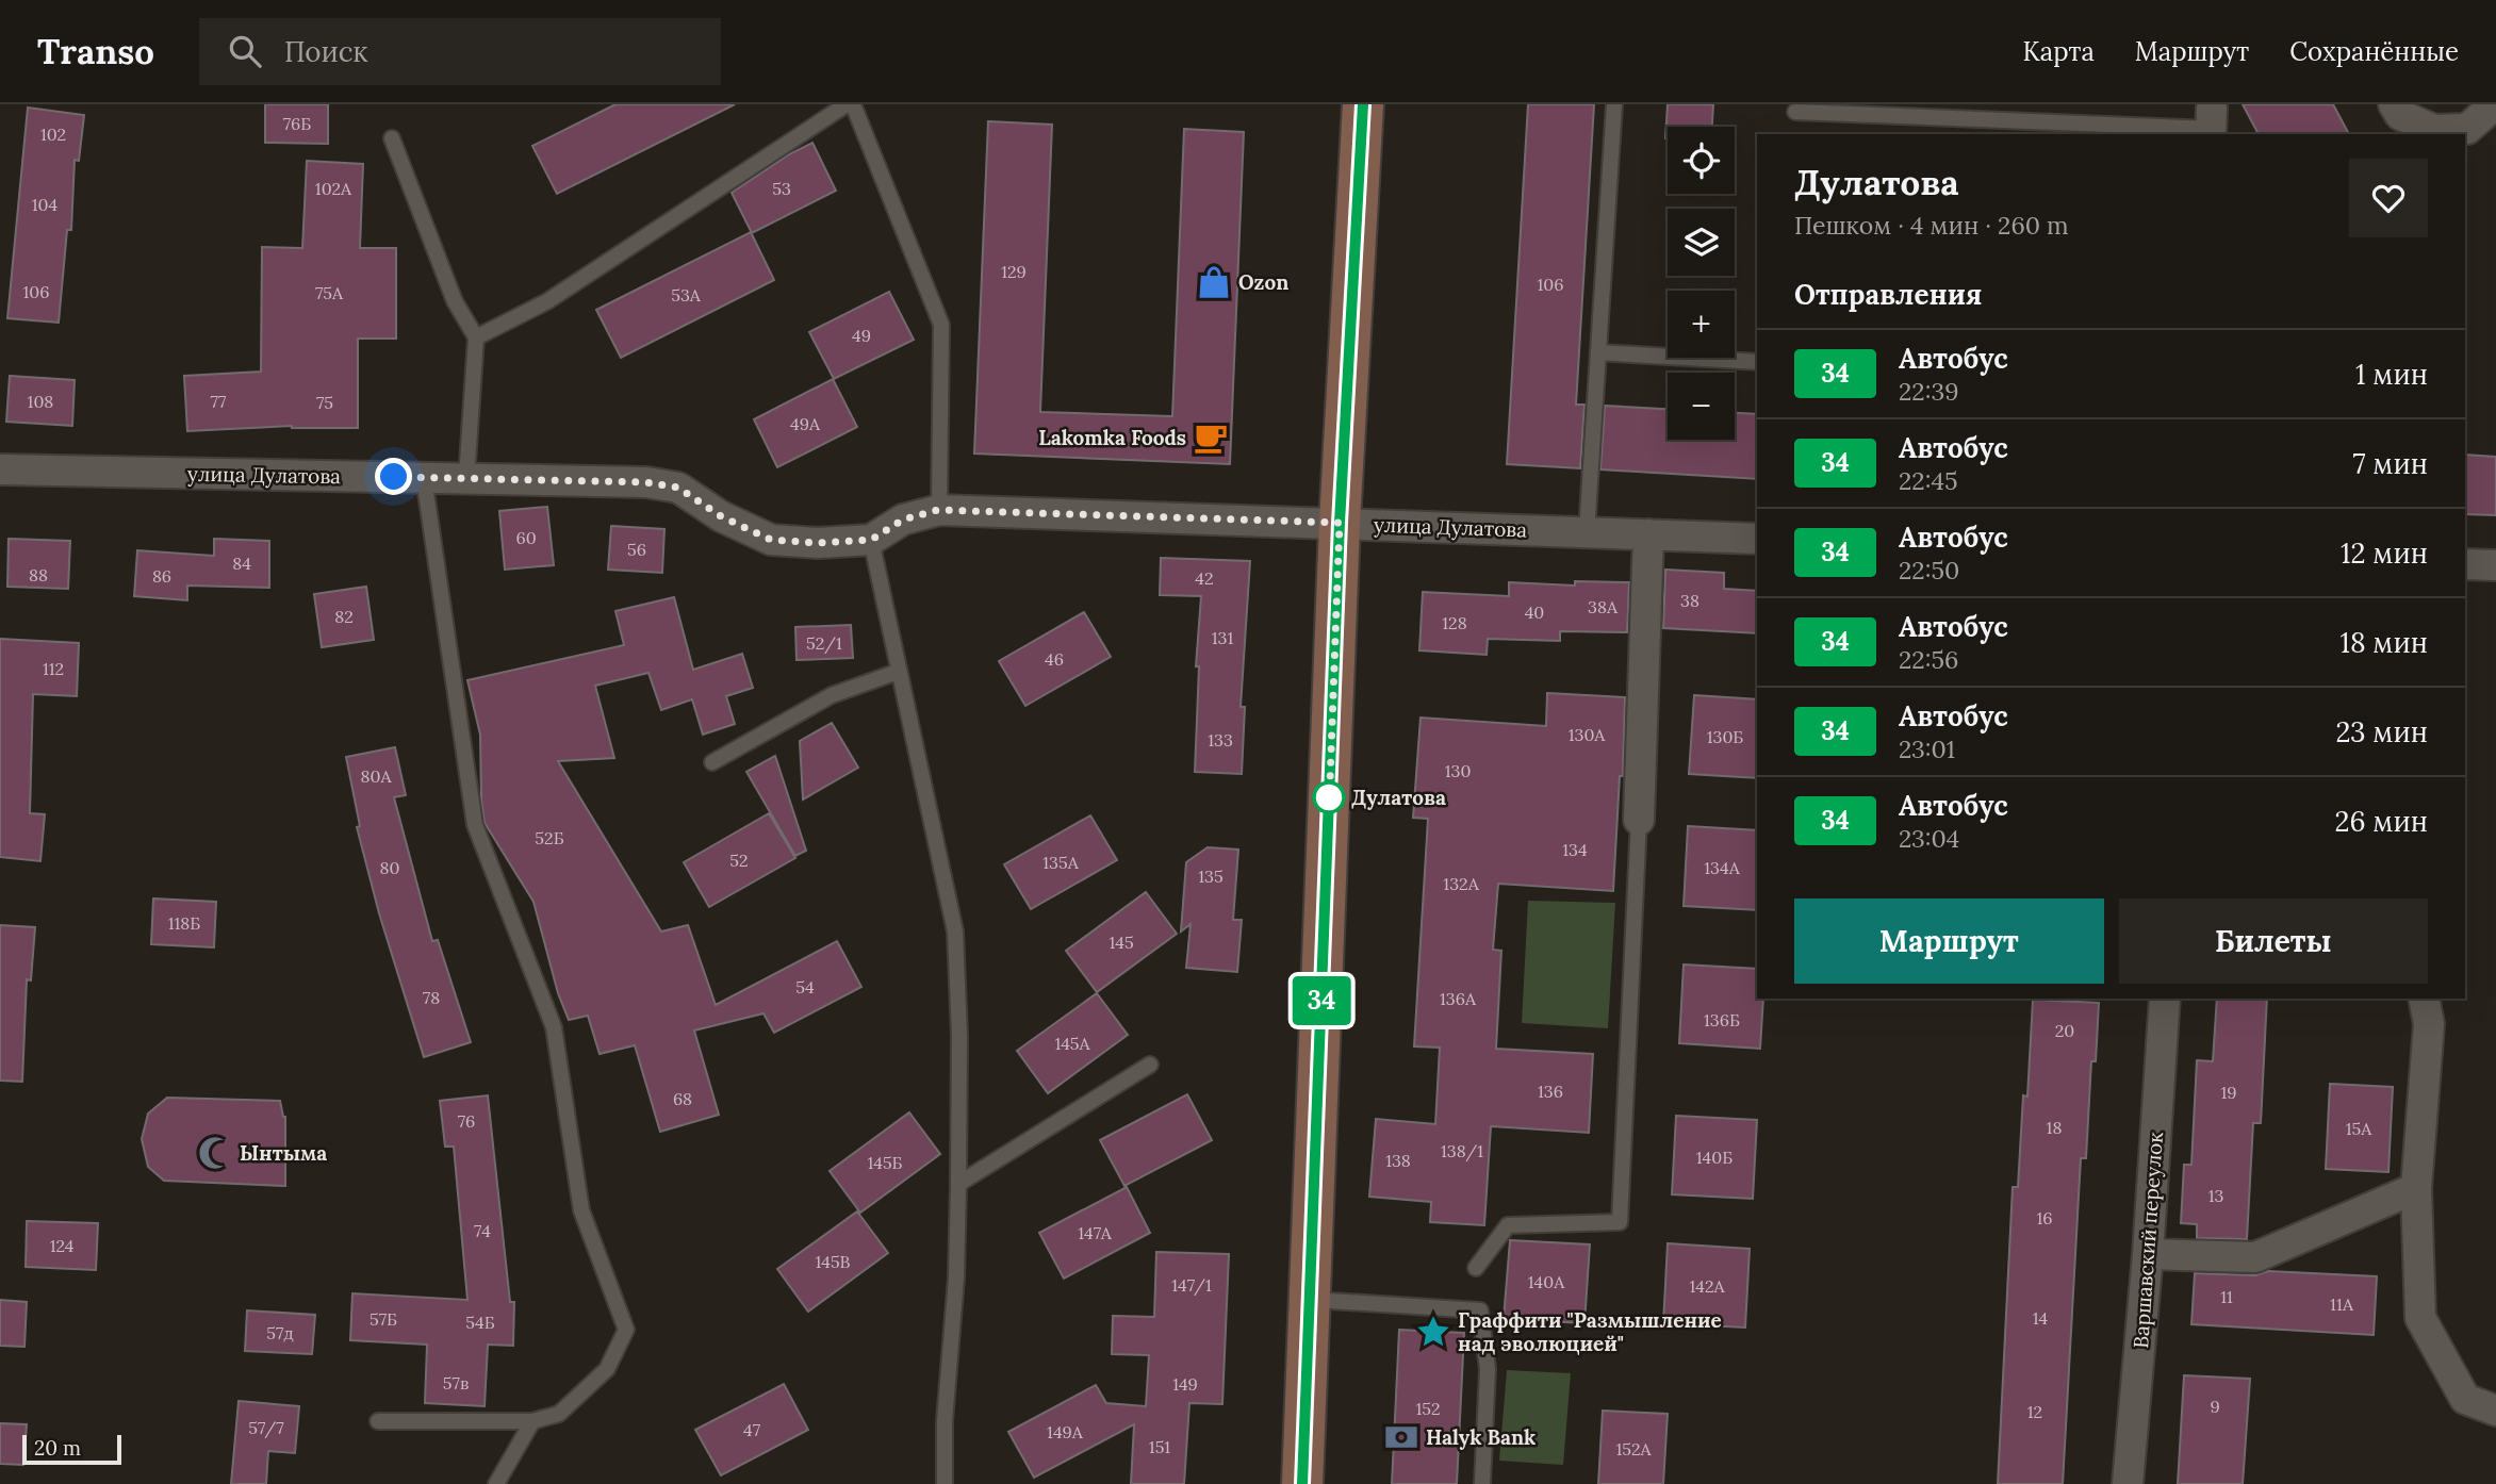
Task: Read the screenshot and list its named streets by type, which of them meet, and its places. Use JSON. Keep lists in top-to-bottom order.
{
  "streets": {
    "street": ["улица Дулатова", "Варшавский переулок"]
  },
  "places": {
    "shop": ["Ozon"],
    "cafe": ["Lakomka Foods"],
    "other": ["Дулатова"],
    "mosque": ["Ынтыма"],
    "place": ["Граффити \"Размышление над эволюцией\""],
    "bank": ["Halyk Bank"]
  },
  "lines": ["bus line 34"],
  "house_numbers": [
    "76Б",
    "102",
    "102А",
    "53",
    "104",
    "129",
    "106",
    "106",
    "75А",
    "53А",
    "49",
    "108",
    "77",
    "75",
    "49А",
    "60",
    "56",
    "84",
    "88",
    "86",
    "42",
    "38",
    "38А",
    "40",
    "82",
    "128",
    "131",
    "52/1",
    "46",
    "112",
    "130А",
    "130Б",
    "133",
    "130",
    "80А",
    "52Б",
    "134",
    "52",
    "135А",
    "80",
    "134А",
    "135",
    "132А",
    "118Б",
    "145",
    "54",
    "78",
    "136А",
    "136Б",
    "20",
    "145А",
    "136",
    "19",
    "68",
    "76",
    "18",
    "15А",
    "138/1",
    "140Б",
    "138",
    "145Б",
    "13",
    "16",
    "74",
    "147А",
    "124",
    "145В",
    "140А",
    "147/1",
    "142А",
    "11",
    "11А",
    "14",
    "57Б",
    "54Б",
    "57д",
    "57в",
    "149",
    "9",
    "152",
    "12",
    "57/7",
    "47",
    "149А",
    "151",
    "152А"
  ],
  "scale_bar": "20 m",
  "page": {
    "header": "Transo",
    "search": "Поиск",
    "nav": ["Карта", "Маршрут", "Сохранённые"],
    "on_map": "34",
    "map_buttons": ["+", "−"],
    "heading": [
      ["Дулатова", "Пешком · 4 мин · 260 m"],
      "Отправления"
    ],
    "list": [
      {
        "mark": "34",
        "name": "Автобус",
        "note": "22:39",
        "value": "1 мин"
      },
      {
        "mark": "34",
        "name": "Автобус",
        "note": "22:45",
        "value": "7 мин"
      },
      {
        "mark": "34",
        "name": "Автобус",
        "note": "22:50",
        "value": "12 мин"
      },
      {
        "mark": "34",
        "name": "Автобус",
        "note": "22:56",
        "value": "18 мин"
      },
      {
        "mark": "34",
        "name": "Автобус",
        "note": "23:01",
        "value": "23 мин"
      },
      {
        "mark": "34",
        "name": "Автобус",
        "note": "23:04",
        "value": "26 мин"
      }
    ],
    "buttons": ["Маршрут", "Билеты"],
    "scale": "20 m"
  }
}
